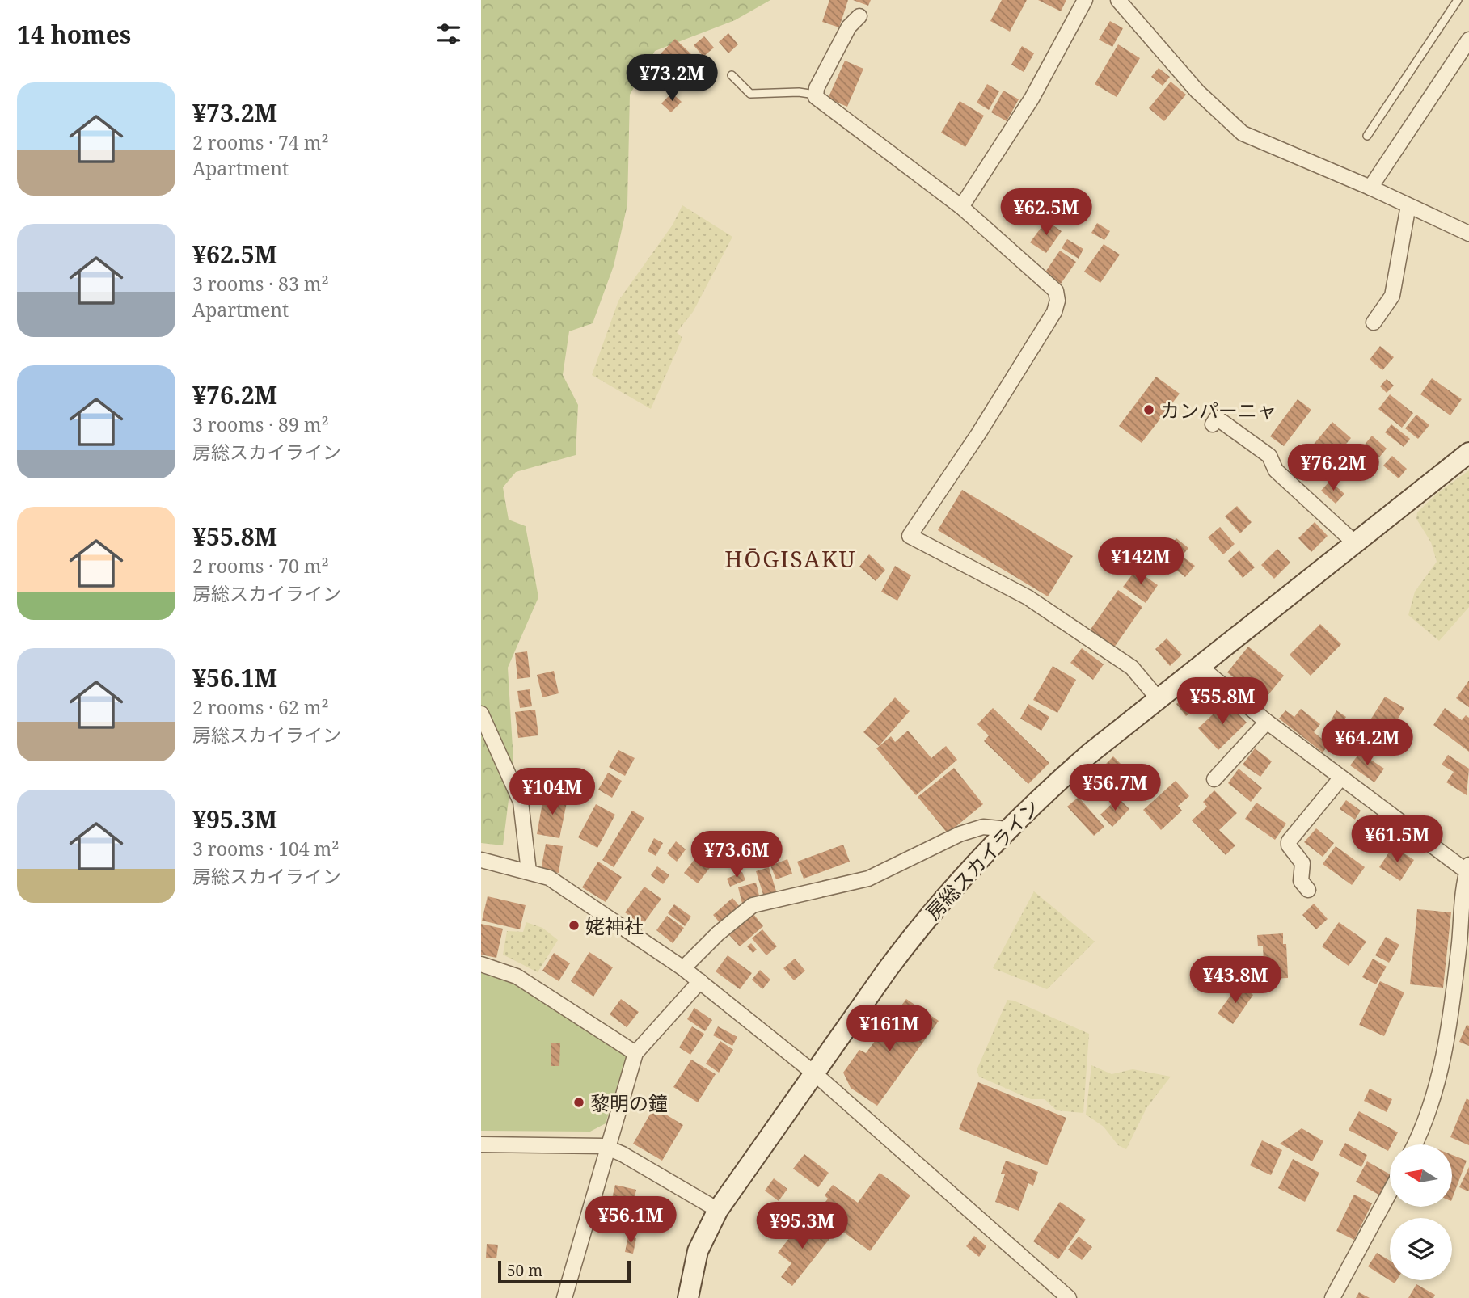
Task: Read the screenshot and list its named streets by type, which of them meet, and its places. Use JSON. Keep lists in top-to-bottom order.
{
  "streets": {
    "main road": ["房総スカイライン"]
  },
  "districts": ["HŌGISAKU"],
  "places": ["カンパーニャ", "姥神社", "黎明の鐘"],
  "scale_bar": "50 m",
  "north": "left",
  "page": {
    "heading": "14 homes",
    "price": [
      "¥73.2M",
      "¥62.5M",
      "¥76.2M",
      "¥142M",
      "¥55.8M",
      "¥64.2M",
      "¥56.7M",
      "¥104M",
      "¥61.5M",
      "¥73.6M",
      "¥43.8M",
      "¥161M",
      "¥56.1M",
      "¥95.3M"
    ],
    "list": [
      {
        "name": "¥73.2M",
        "note": "2 rooms · 74 m² · Apartment"
      },
      {
        "name": "¥62.5M",
        "note": "3 rooms · 83 m² · Apartment"
      },
      {
        "name": "¥76.2M",
        "note": "3 rooms · 89 m² · 房総スカイライン"
      },
      {
        "name": "¥55.8M",
        "note": "2 rooms · 70 m² · 房総スカイライン"
      },
      {
        "name": "¥56.1M",
        "note": "2 rooms · 62 m² · 房総スカイライン"
      },
      {
        "name": "¥95.3M",
        "note": "3 rooms · 104 m² · 房総スカイライン"
      }
    ],
    "scale": "50 m"
  }
}
